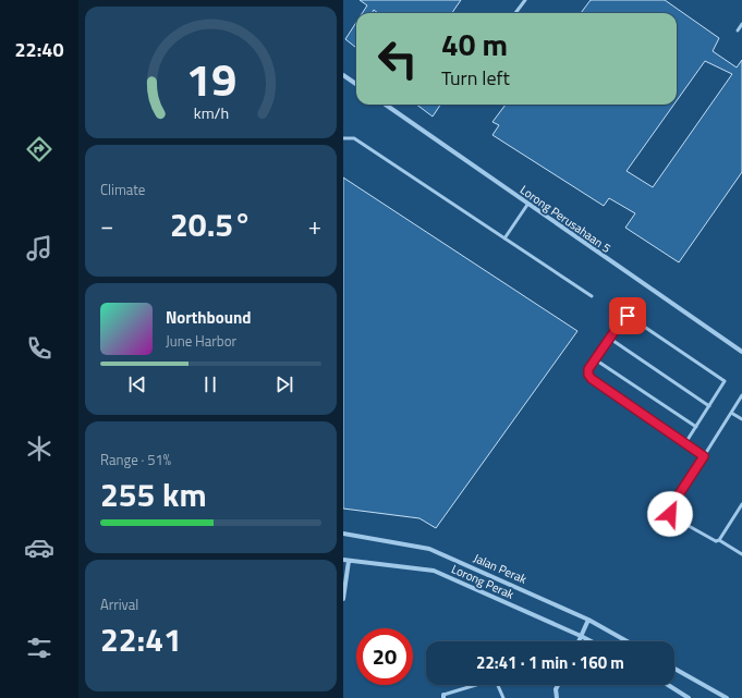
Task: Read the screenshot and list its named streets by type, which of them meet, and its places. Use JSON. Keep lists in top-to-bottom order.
{
  "streets": {
    "street": ["Lorong Perusahaan 5", "Jalan Perak", "Lorong Perak"]
  },
  "page": {
    "tabs": "22:40",
    "turn": ["40 m", "Turn left"],
    "tile": [
      "Climate",
      ["Range · 51%", "255 km"],
      ["Arrival", "22:41"]
    ],
    "heat": ["−", "20.5°", "+"],
    "song": ["Northbound", "June Harbor"],
    "limit": "20",
    "trip": "22:41 · 1 min · 160 m",
    "gauge": ["19", "km/h"]
  }
}
